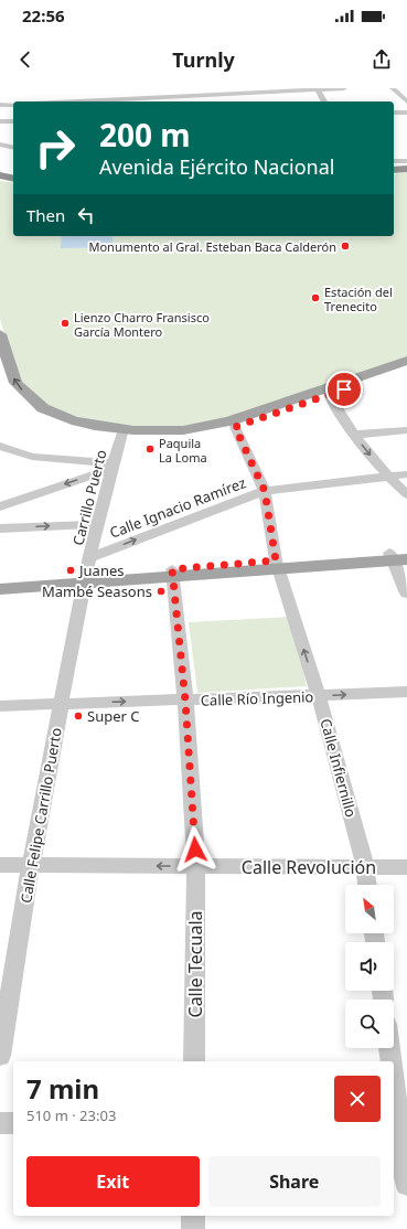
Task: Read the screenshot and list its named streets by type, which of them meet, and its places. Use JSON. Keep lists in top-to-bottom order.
{
  "streets": {
    "street": [
      "Carrillo Puerto",
      "Calle Ignacio Ramírez",
      "Calle Río Ingenio",
      "Calle Infiernillo",
      "Calle Felipe Carrillo Puerto",
      "Calle Revolución",
      "Calle Tecuala"
    ]
  },
  "crossings": [
    ["Carrillo Puerto", "Calle Ignacio Ramírez"],
    ["Carrillo Puerto", "Calle Felipe Carrillo Puerto"],
    ["Calle Ignacio Ramírez", "Calle Infiernillo"],
    ["Calle Río Ingenio", "Calle Infiernillo"],
    ["Calle Río Ingenio", "Calle Felipe Carrillo Puerto"],
    ["Calle Río Ingenio", "Calle Tecuala"],
    ["Calle Infiernillo", "Calle Revolución"],
    ["Calle Felipe Carrillo Puerto", "Calle Revolución"],
    ["Calle Revolución", "Calle Tecuala"]
  ],
  "one_way": ["Calle Río Ingenio", "Calle Revolución"],
  "places": [
    "Monumento al Gral. Esteban Baca Calderón",
    "Estación del Trenecito",
    "Lienzo Charro Fransisco García Montero",
    "Paquila La Loma",
    "Juanes",
    "Mambé Seasons",
    "Super C"
  ],
  "north": "top left",
  "page": {
    "status": "22:56",
    "header": "Turnly",
    "turn": ["200 m", "Avenida Ejército Nacional"],
    "then": "Then",
    "heading": ["7 min", "510 m · 23:03"],
    "buttons": ["Exit", "Share"]
  }
}
